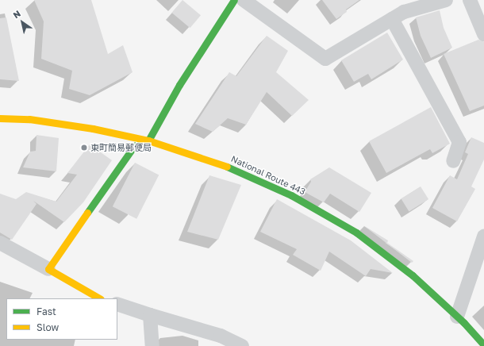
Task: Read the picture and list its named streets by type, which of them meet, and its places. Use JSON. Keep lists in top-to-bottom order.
{
  "streets": {
    "main road": ["National Route 443"]
  },
  "places": ["東町簡易郵便局"],
  "legend": ["Fast", "Slow"],
  "north": "top left"
}
